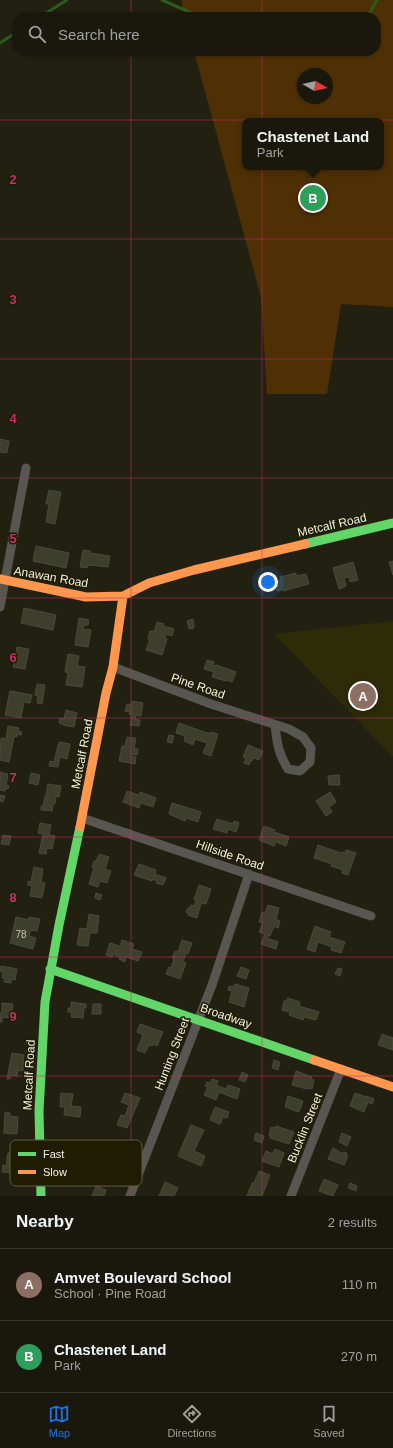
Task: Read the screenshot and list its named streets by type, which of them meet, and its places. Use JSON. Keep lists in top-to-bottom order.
{
  "streets": {
    "street": [
      "Metcalf Road",
      "Anawan Road",
      "Pine Road",
      "Hillside Road",
      "Broadway",
      "Hunting Street",
      "Bucklin Street"
    ]
  },
  "crossings": [
    ["Metcalf Road", "Anawan Road"],
    ["Metcalf Road", "Pine Road"],
    ["Metcalf Road", "Hillside Road"],
    ["Metcalf Road", "Broadway"],
    ["Hillside Road", "Hunting Street"],
    ["Broadway", "Hunting Street"],
    ["Broadway", "Bucklin Street"]
  ],
  "house_numbers": ["78"],
  "legend": ["Fast", "Slow"],
  "north": "right",
  "page": {
    "search": "Search here",
    "popup": ["Chastenet Land", "Park"],
    "pins": ["B", "A"],
    "heading": ["Nearby", "2 results"],
    "list": [
      {
        "mark": "A",
        "name": "Amvet Boulevard School",
        "note": "School · Pine Road",
        "value": "110 m"
      },
      {
        "mark": "B",
        "name": "Chastenet Land",
        "note": "Park",
        "value": "270 m"
      }
    ],
    "nav": ["Map", "Directions", "Saved"]
  },
  "grid": {
    "rows": [
      "2",
      "3",
      "4",
      "5",
      "6",
      "7",
      "8",
      "9"
    ]
  }
}
